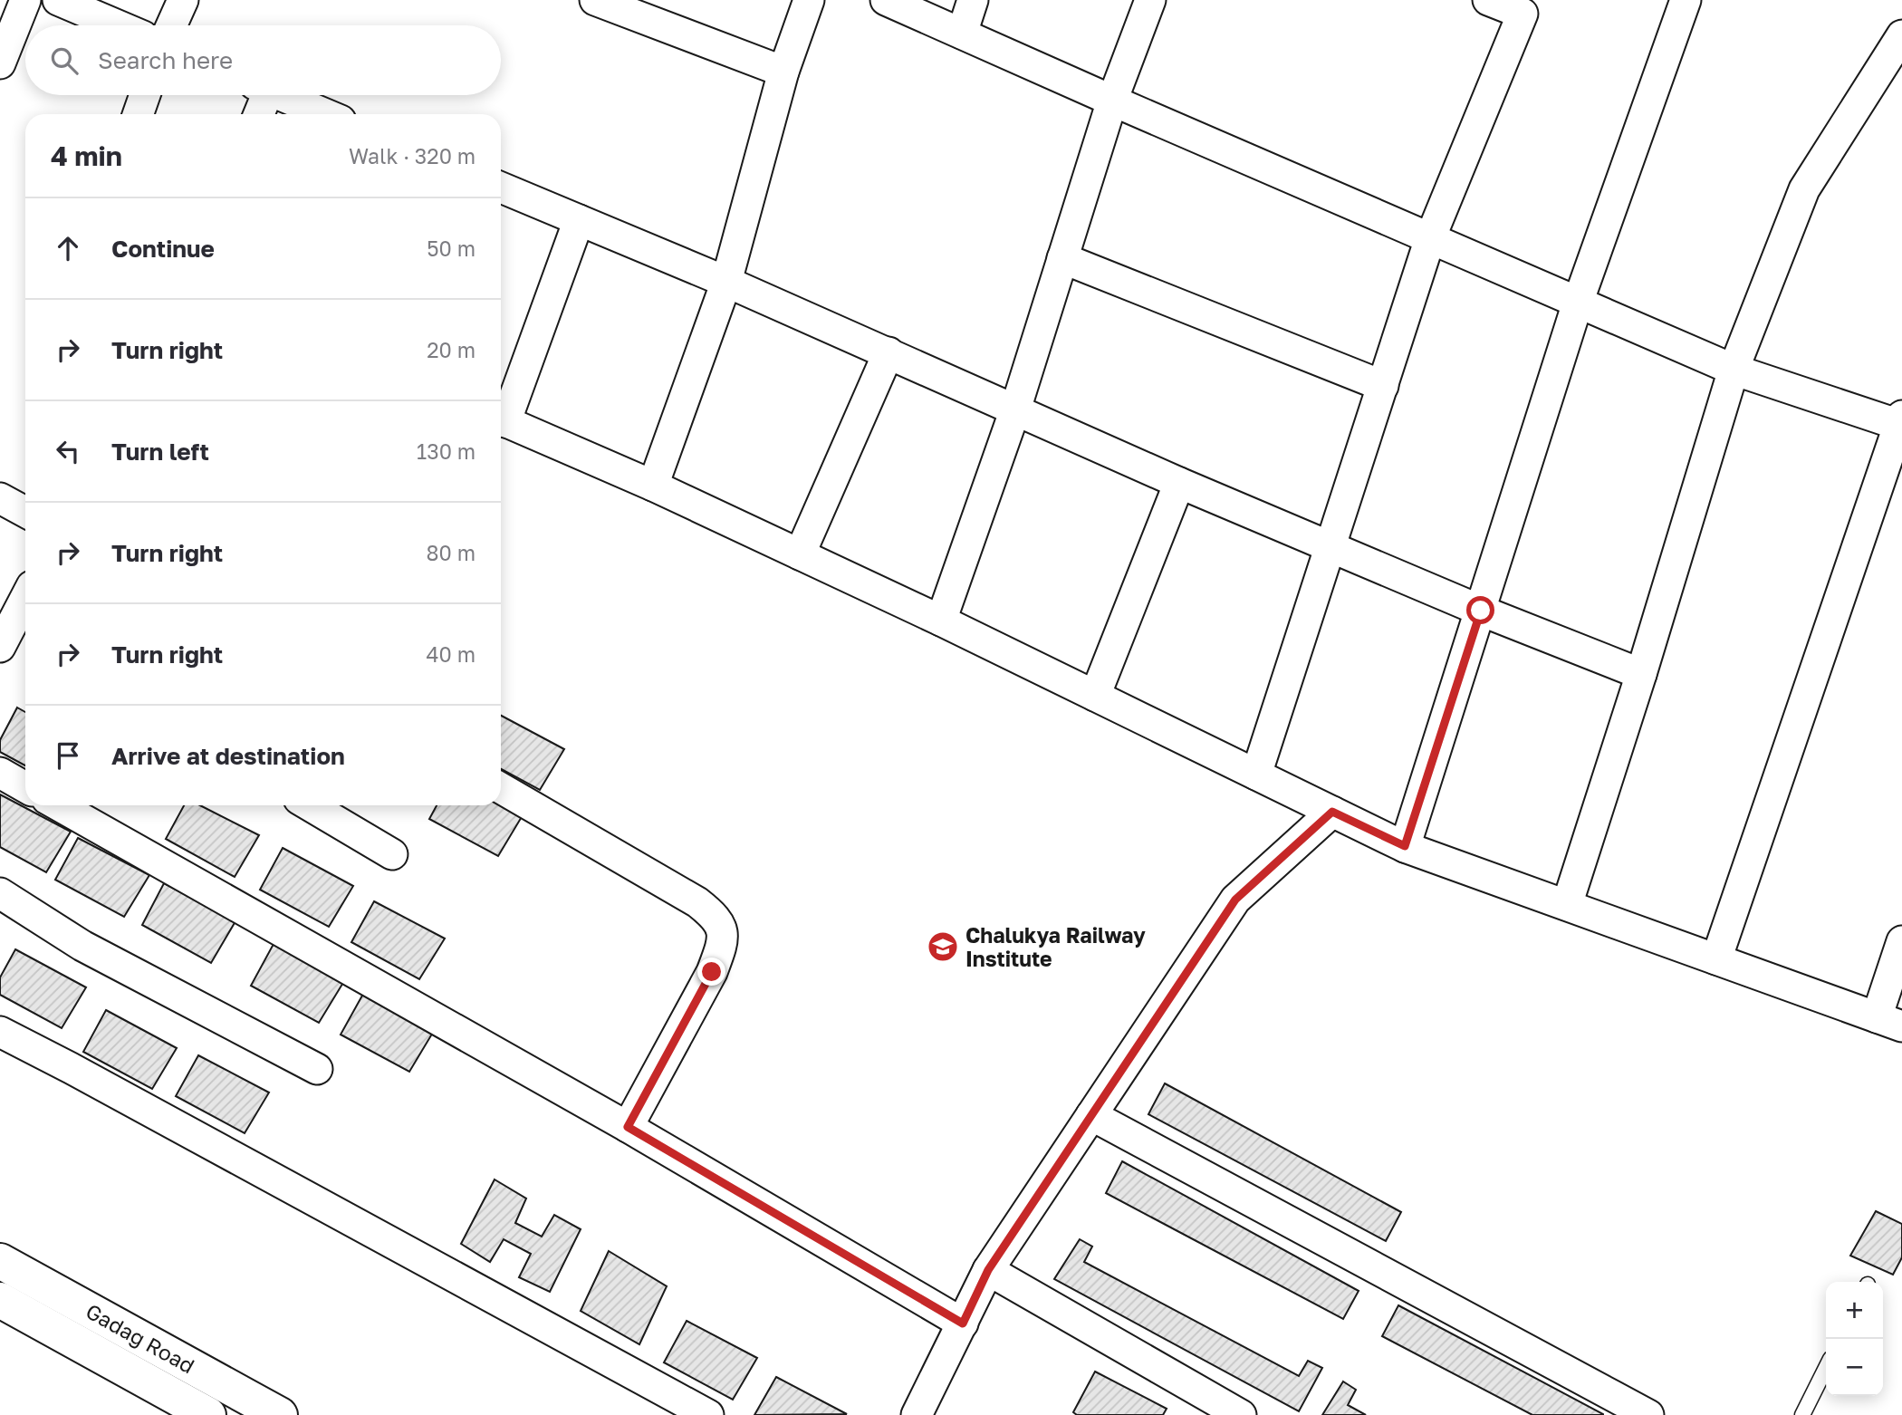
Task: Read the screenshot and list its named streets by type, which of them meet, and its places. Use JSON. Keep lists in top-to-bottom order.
{
  "streets": {
    "highway": ["Gadag Road"]
  },
  "places": {
    "school or university": ["Chalukya Railway Institute"]
  },
  "page": {
    "search": "Search here",
    "heading": ["4 min", "Walk · 320 m"],
    "list": [
      ["Continue", "50 m"],
      ["Turn right", "20 m"],
      ["Turn left", "130 m"],
      ["Turn right", "80 m"],
      ["Turn right", "40 m"],
      "Arrive at destination"
    ],
    "map_buttons": ["+", "−"]
  }
}
